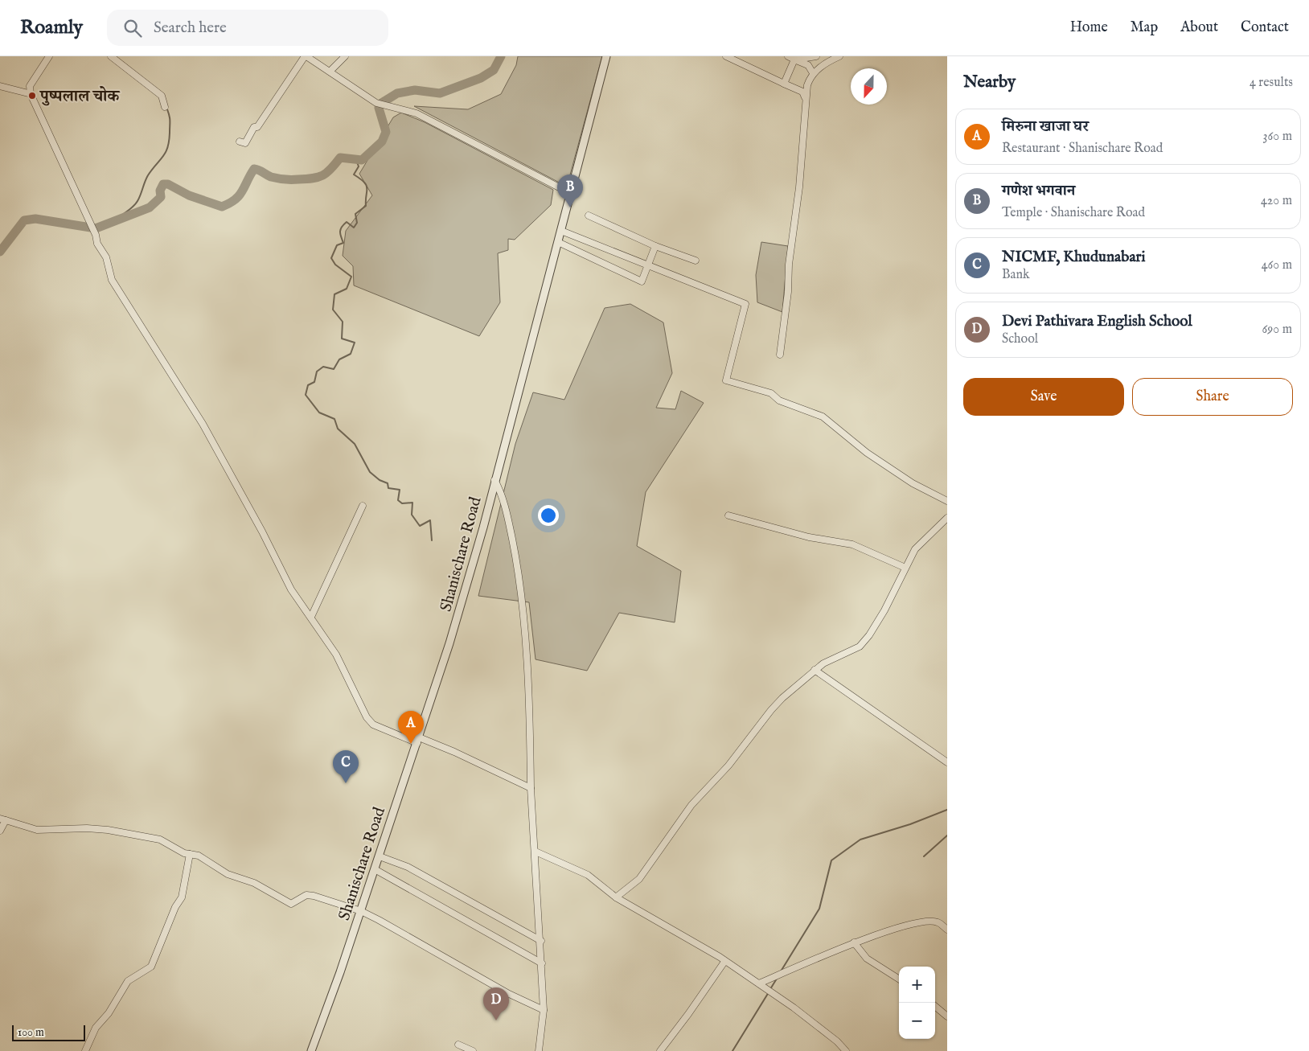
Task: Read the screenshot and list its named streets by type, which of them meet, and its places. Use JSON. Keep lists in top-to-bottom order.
{
  "streets": {
    "street": ["Shanischare Road"]
  },
  "places": ["पुष्पलाल चोक"],
  "scale_bar": "100 m",
  "north": "bottom",
  "page": {
    "header": "Roamly",
    "search": "Search here",
    "nav": [
      "Home",
      "Map",
      "About",
      "Contact"
    ],
    "heading": ["Nearby", "4 results"],
    "list": [
      {
        "mark": "A",
        "name": "मिरुना खाजा घर",
        "note": "Restaurant · Shanischare Road",
        "value": "360 m"
      },
      {
        "mark": "B",
        "name": "गणेश भगवान",
        "note": "Temple · Shanischare Road",
        "value": "420 m"
      },
      {
        "mark": "C",
        "name": "NICMF, Khudunabari",
        "note": "Bank",
        "value": "460 m"
      },
      {
        "mark": "D",
        "name": "Devi Pathivara English School",
        "note": "School",
        "value": "690 m"
      }
    ],
    "pins": [
      "B",
      "A",
      "C",
      "D"
    ],
    "buttons": ["Save", "Share"],
    "map_buttons": ["+", "−"],
    "scale": "100 m"
  }
}
